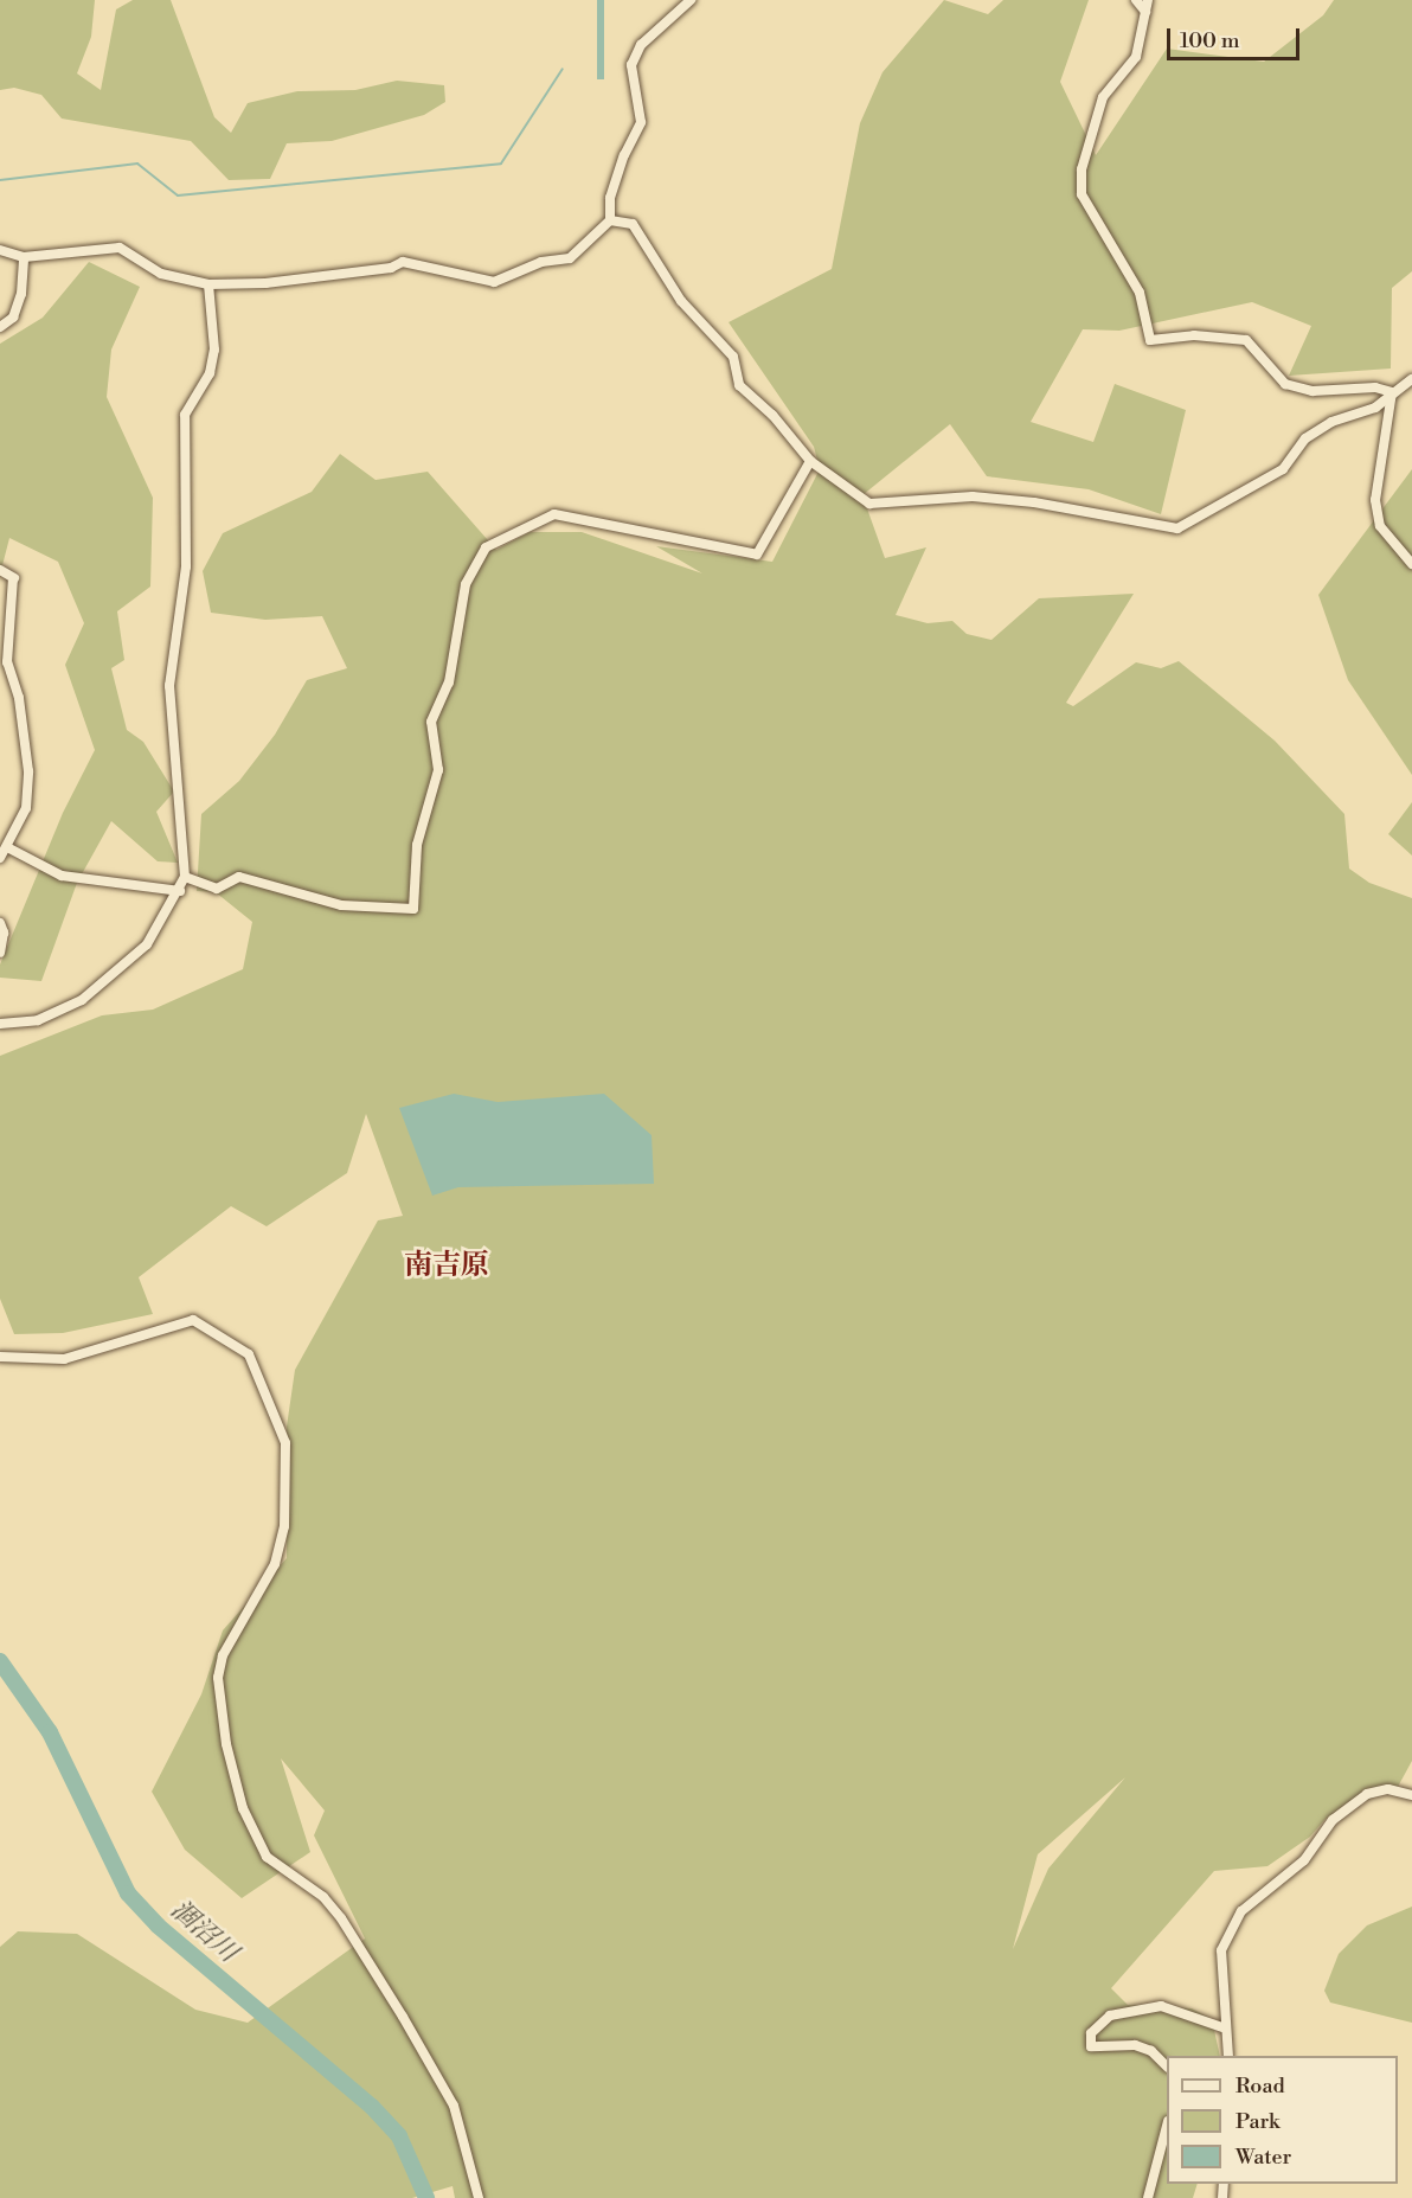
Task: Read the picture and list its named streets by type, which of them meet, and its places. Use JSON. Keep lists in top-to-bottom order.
{
  "districts": ["南吉原"],
  "water": ["涸沼川"],
  "legend": ["Road", "Park", "Water"],
  "scale_bar": "100 m"
}
